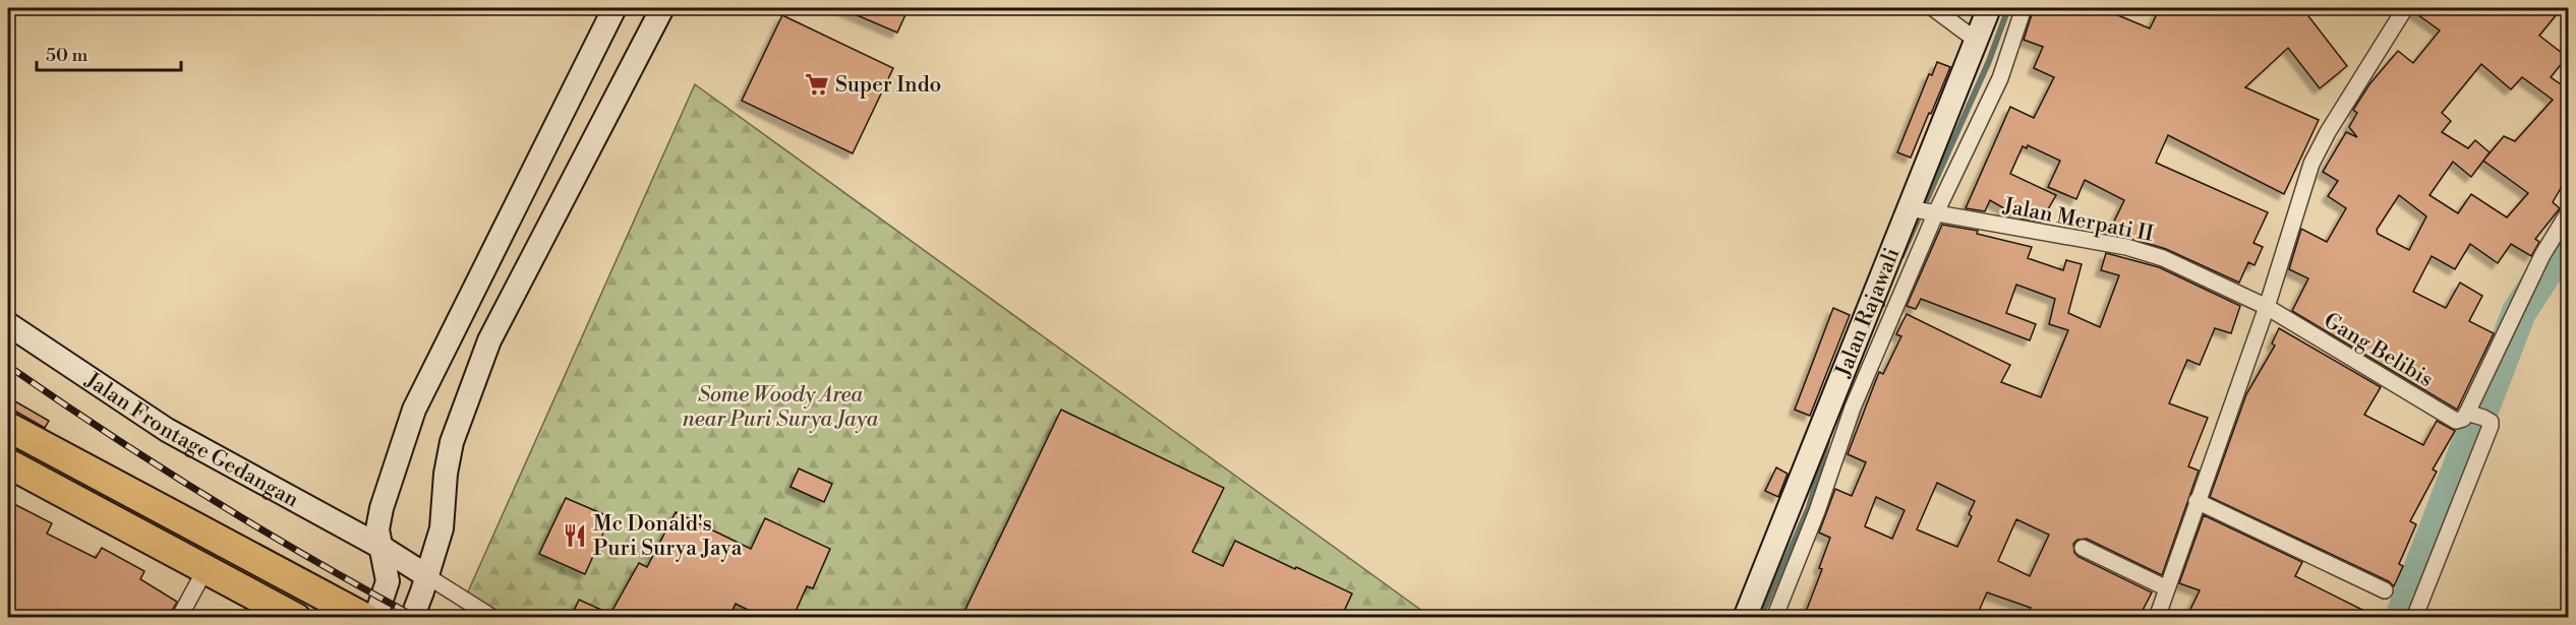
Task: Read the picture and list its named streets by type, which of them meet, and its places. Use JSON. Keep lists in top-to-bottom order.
{
  "streets": {
    "street": [
      "Jalan Merpati II",
      "Jalan Rajawali",
      "Gang Belibis",
      "Jalan Frontage Gedangan"
    ]
  },
  "crossings": [
    ["Jalan Merpati II", "Jalan Rajawali"],
    ["Jalan Merpati II", "Gang Belibis"]
  ],
  "parks": ["Some Woody Area near Puri Surya Jaya"],
  "places": {
    "supermarket": ["Super Indo"],
    "restaurant": ["Mc Donald's Puri Surya Jaya"]
  },
  "scale_bar": "50 m"
}
